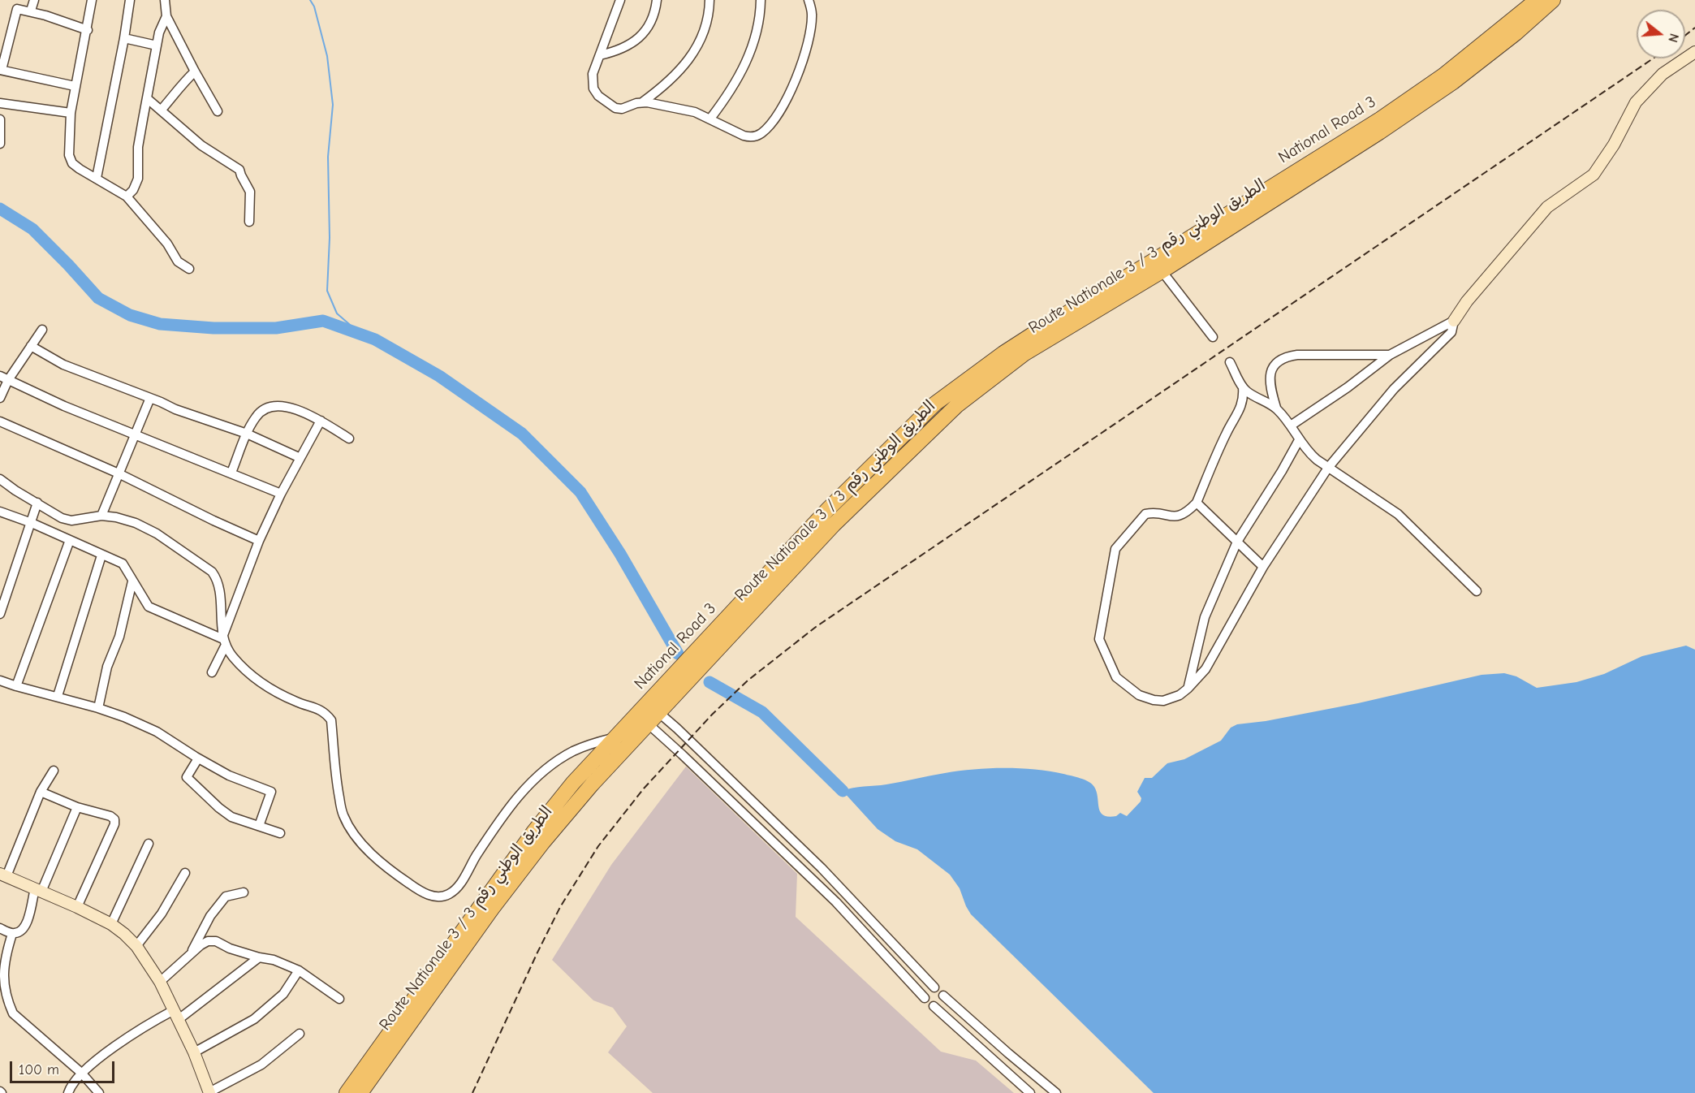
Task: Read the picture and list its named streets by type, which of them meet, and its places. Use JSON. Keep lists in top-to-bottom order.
{
  "streets": {
    "highway": ["National Road 3", "Route Nationale 3 / الطريق الوطني رقم 3"]
  },
  "crossings": [
    ["National Road 3", "Route Nationale 3 / الطريق الوطني رقم 3"]
  ],
  "scale_bar": "100 m",
  "north": "right"
}
